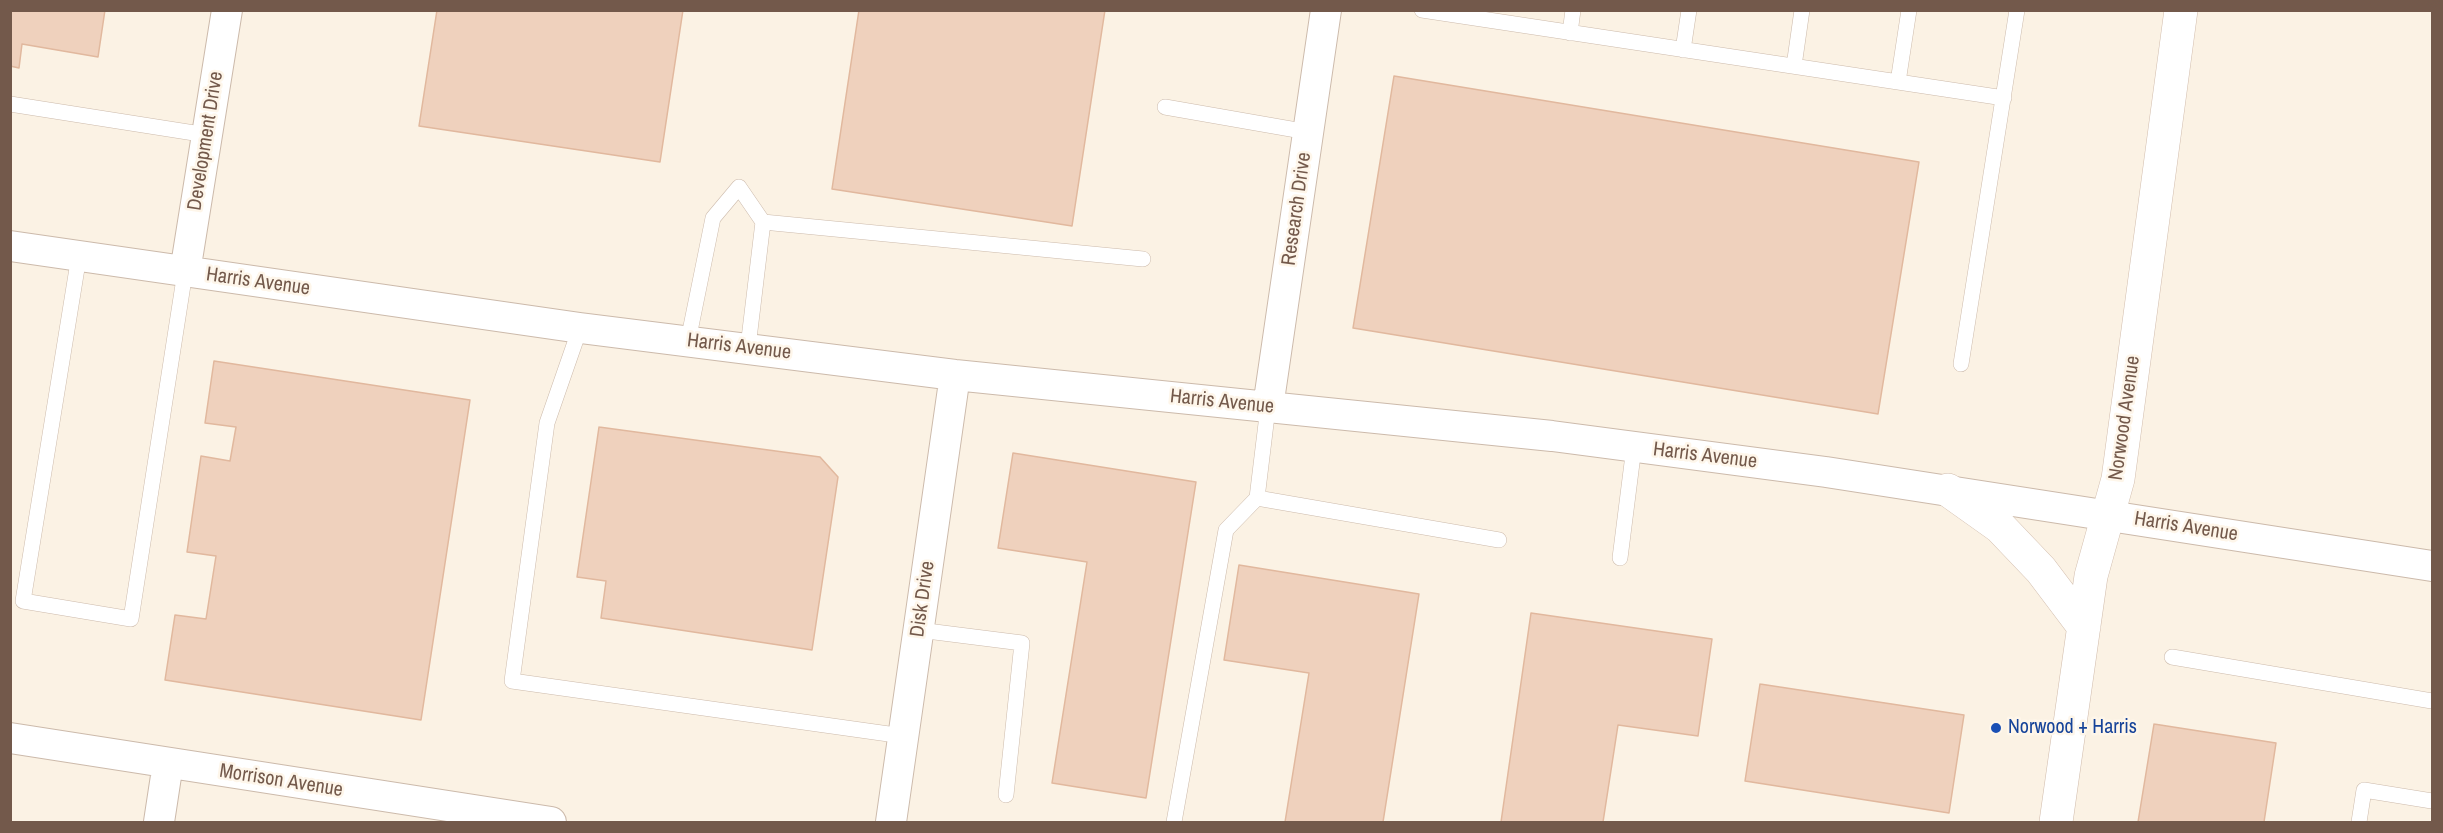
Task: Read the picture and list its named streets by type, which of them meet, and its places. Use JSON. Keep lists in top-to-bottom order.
{
  "streets": {
    "main road": ["Norwood Avenue"],
    "street": [
      "Development Drive",
      "Research Drive",
      "Harris Avenue",
      "Disk Drive",
      "Morrison Avenue"
    ]
  },
  "crossings": [
    ["Development Drive", "Harris Avenue"],
    ["Research Drive", "Harris Avenue"],
    ["Harris Avenue", "Norwood Avenue"],
    ["Harris Avenue", "Disk Drive"]
  ],
  "places": ["Norwood + Harris"]
}
